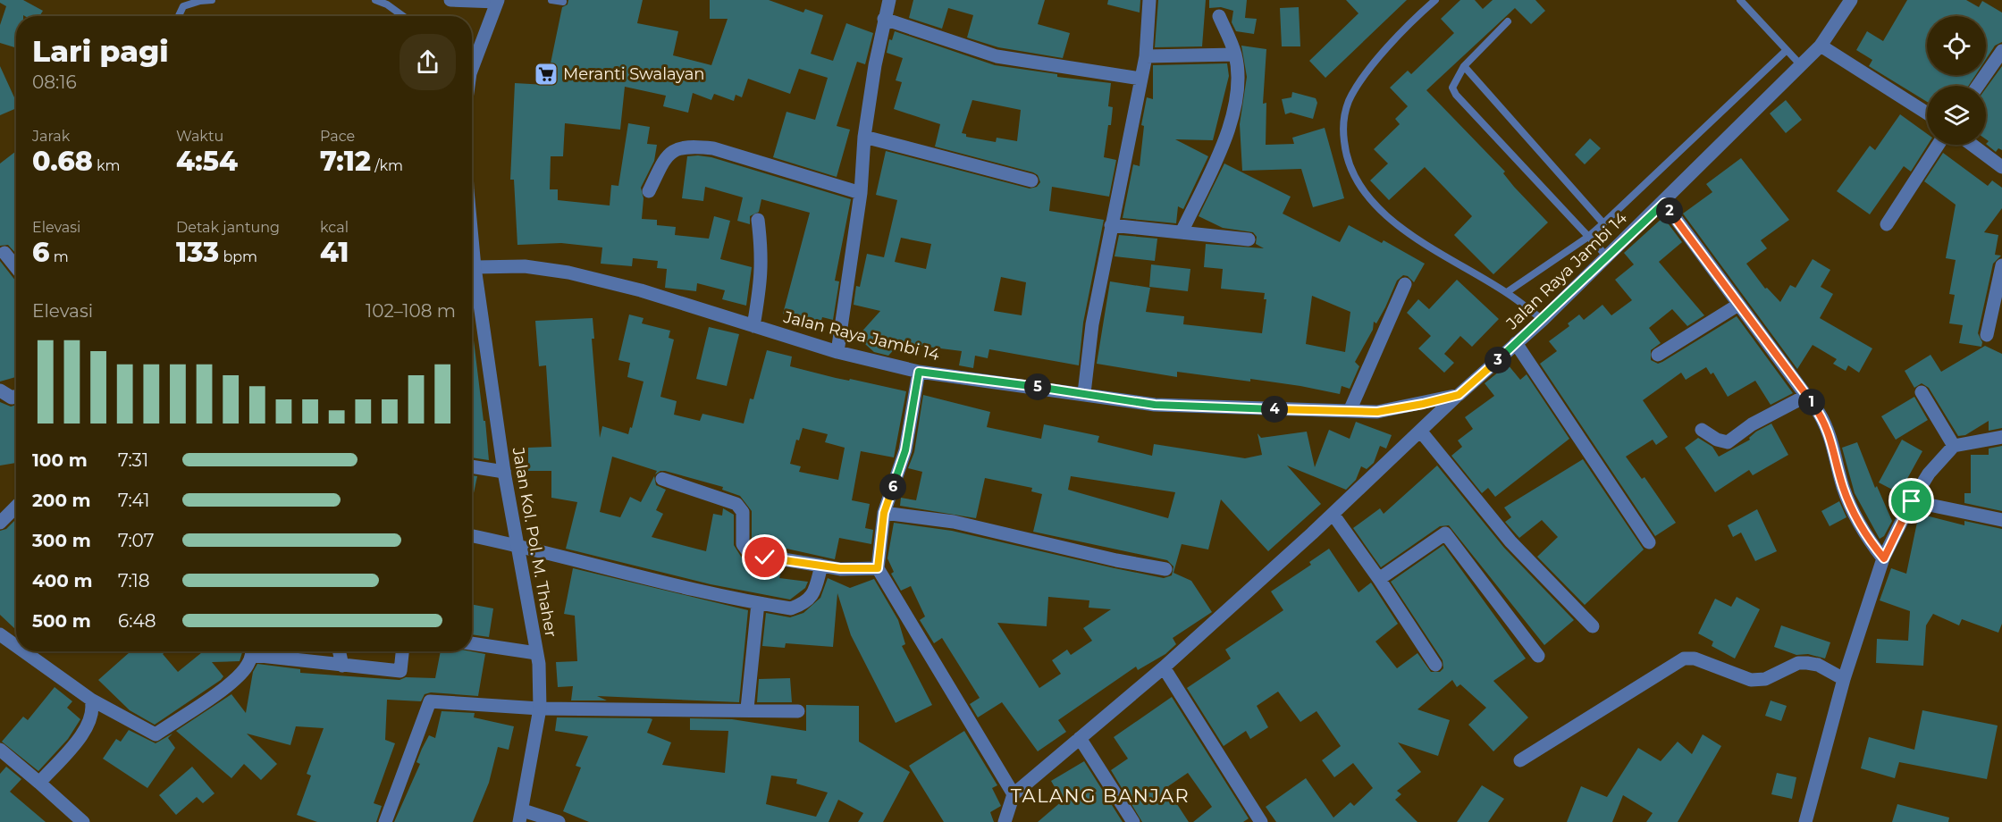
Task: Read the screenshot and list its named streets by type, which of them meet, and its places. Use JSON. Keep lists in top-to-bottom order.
{
  "streets": {
    "street": ["Jalan Raya Jambi 14", "Jalan Kol. Pol. M. Thaher"]
  },
  "crossings": [
    ["Jalan Raya Jambi 14", "Jalan Kol. Pol. M. Thaher"]
  ],
  "districts": ["TALANG BANJAR"],
  "places": {
    "supermarket": ["Meranti Swalayan"]
  },
  "page": {
    "heading": ["Lari pagi", "08:16"],
    "stats": [
      ["Jarak", "0.68 km"],
      ["Waktu", "4:54"],
      ["Pace", "7:12 /km"],
      ["Elevasi", "6 m"],
      ["Detak jantung", "133 bpm"],
      ["kcal", "41"]
    ],
    "pins": [
      "2",
      "3",
      "5",
      "1",
      "4",
      "6"
    ],
    "chart": ["Elevasi", "102–108 m"],
    "list": [
      {
        "name": "100 m",
        "note": "7:31"
      },
      {
        "name": "200 m",
        "note": "7:41"
      },
      {
        "name": "300 m",
        "note": "7:07"
      },
      {
        "name": "400 m",
        "note": "7:18"
      },
      {
        "name": "500 m",
        "note": "6:48"
      }
    ]
  }
}
